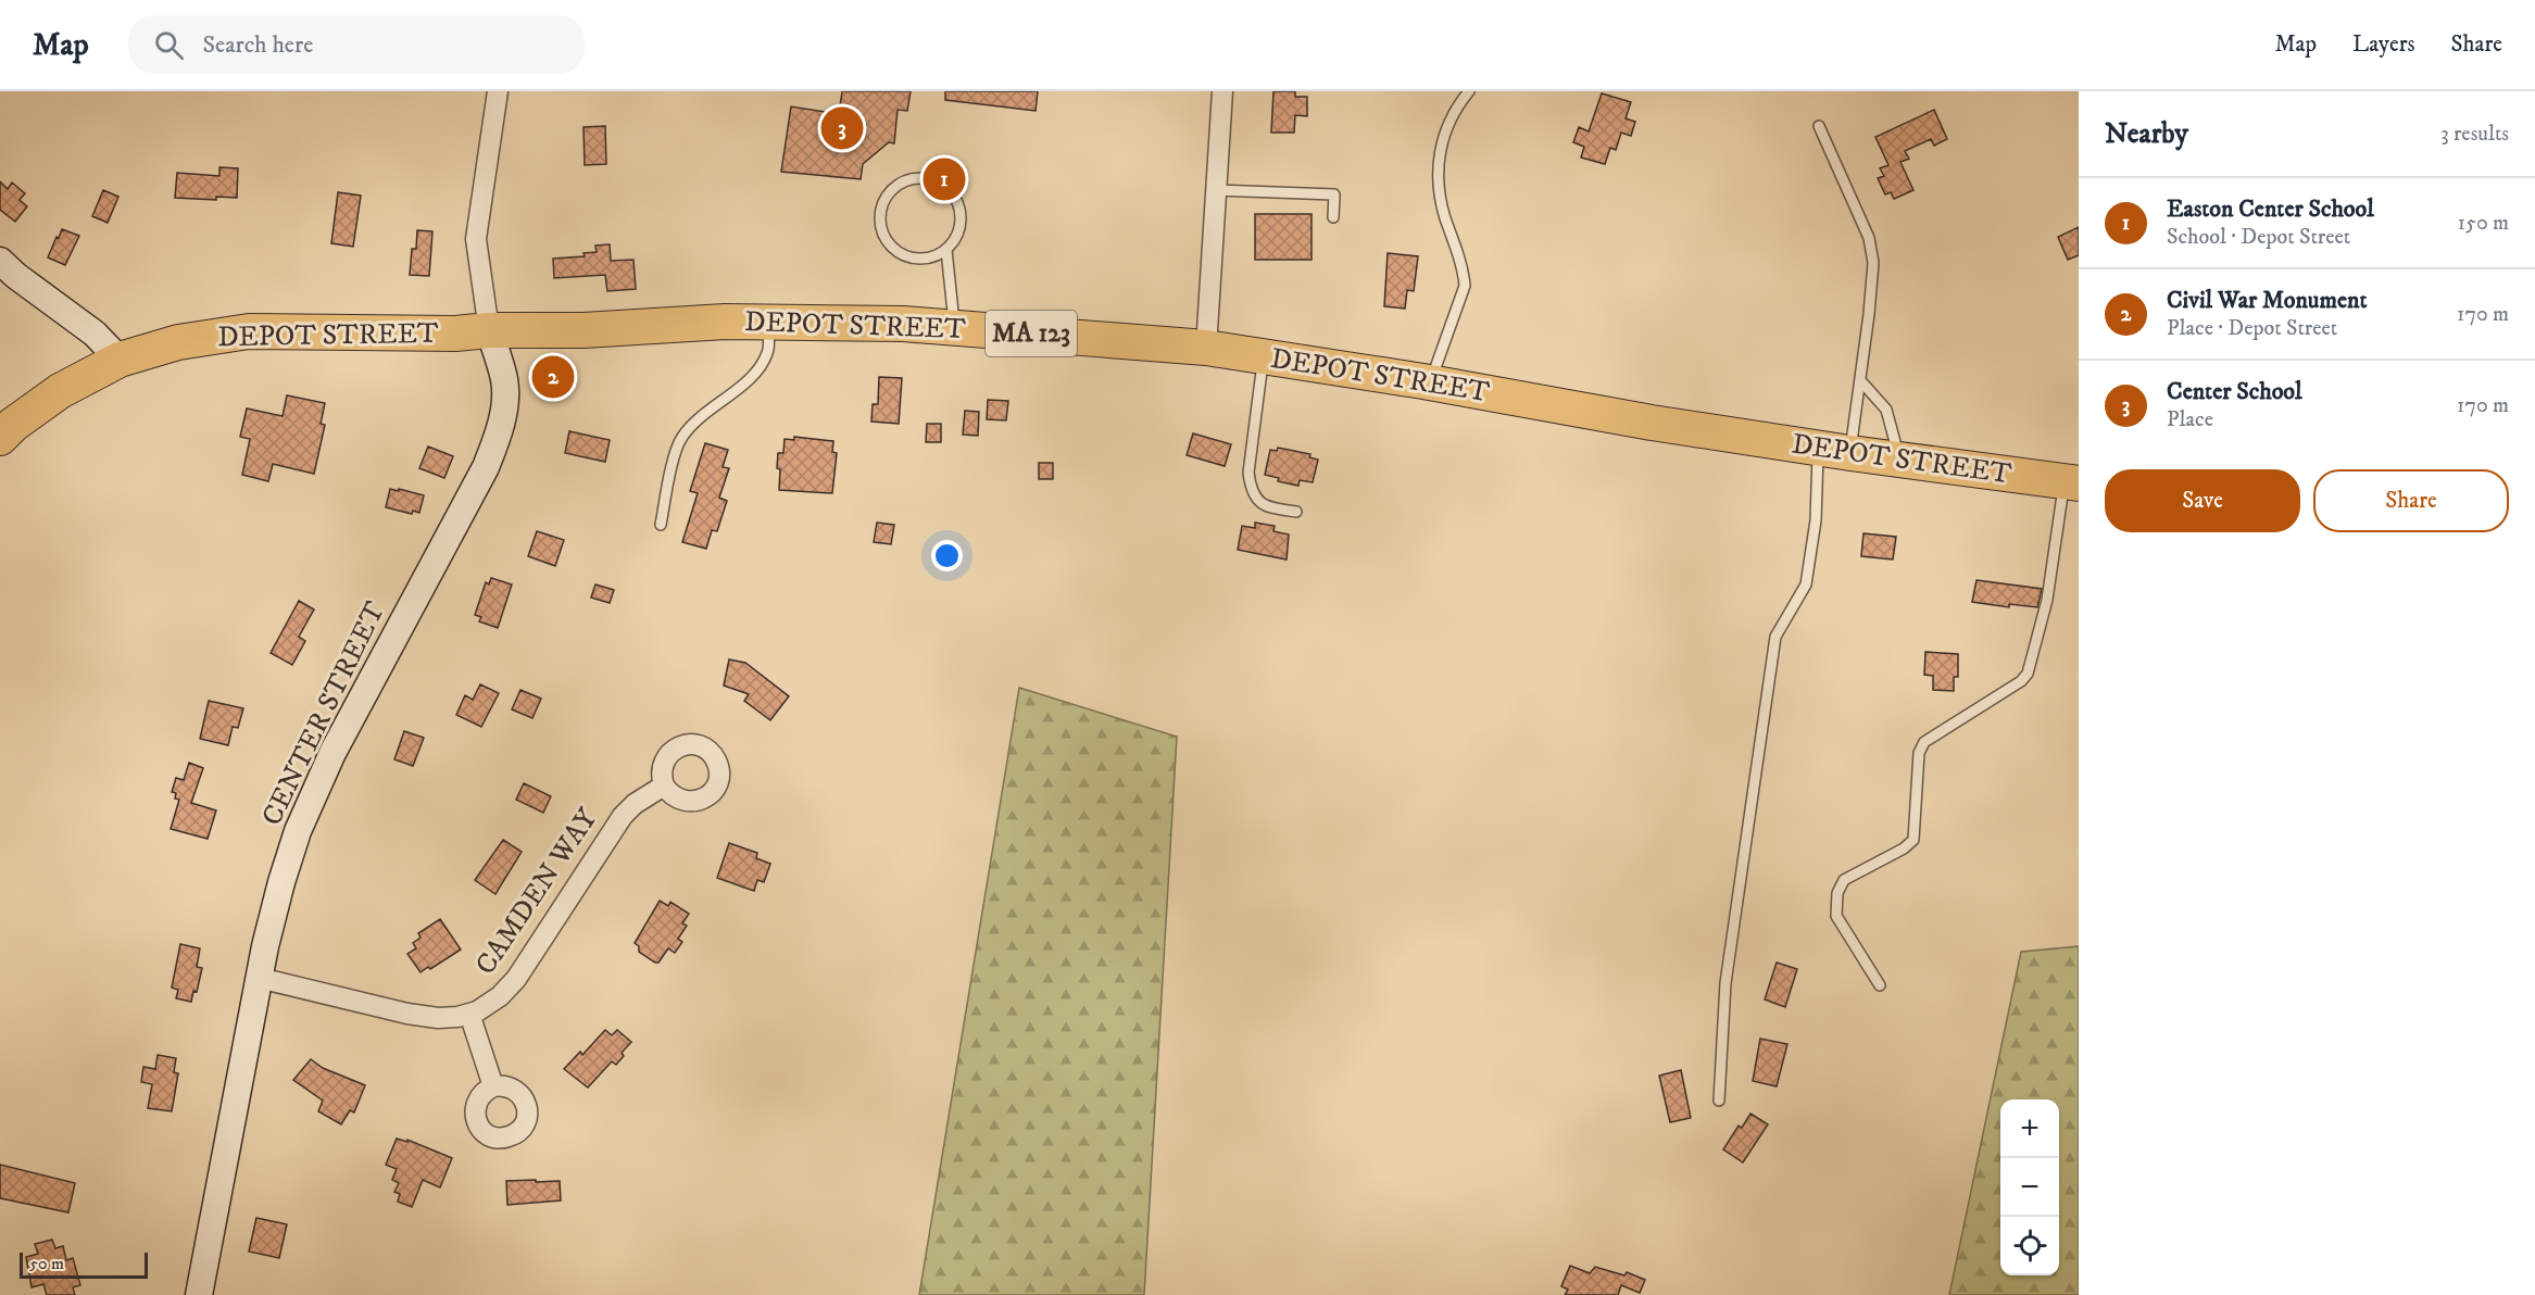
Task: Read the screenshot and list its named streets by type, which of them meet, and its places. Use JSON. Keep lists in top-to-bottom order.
{
  "streets": {
    "highway": ["DEPOT STREET", "MA 123"],
    "main road": ["CENTER STREET"],
    "street": ["CAMDEN WAY"]
  },
  "crossings": [
    ["DEPOT STREET", "CENTER STREET"],
    ["CENTER STREET", "CAMDEN WAY"]
  ],
  "scale_bar": "50 m",
  "page": {
    "header": "Map",
    "search": "Search here",
    "nav": ["Map", "Layers", "Share"],
    "heading": ["Nearby", "3 results"],
    "pins": ["3", "1", "2"],
    "list": [
      {
        "mark": "1",
        "name": "Easton Center School",
        "note": "School · Depot Street",
        "value": "150 m"
      },
      {
        "mark": "2",
        "name": "Civil War Monument",
        "note": "Place · Depot Street",
        "value": "170 m"
      },
      {
        "mark": "3",
        "name": "Center School",
        "note": "Place",
        "value": "170 m"
      }
    ],
    "buttons": ["Save", "Share"],
    "map_buttons": ["+", "−"],
    "scale": "50 m"
  }
}
